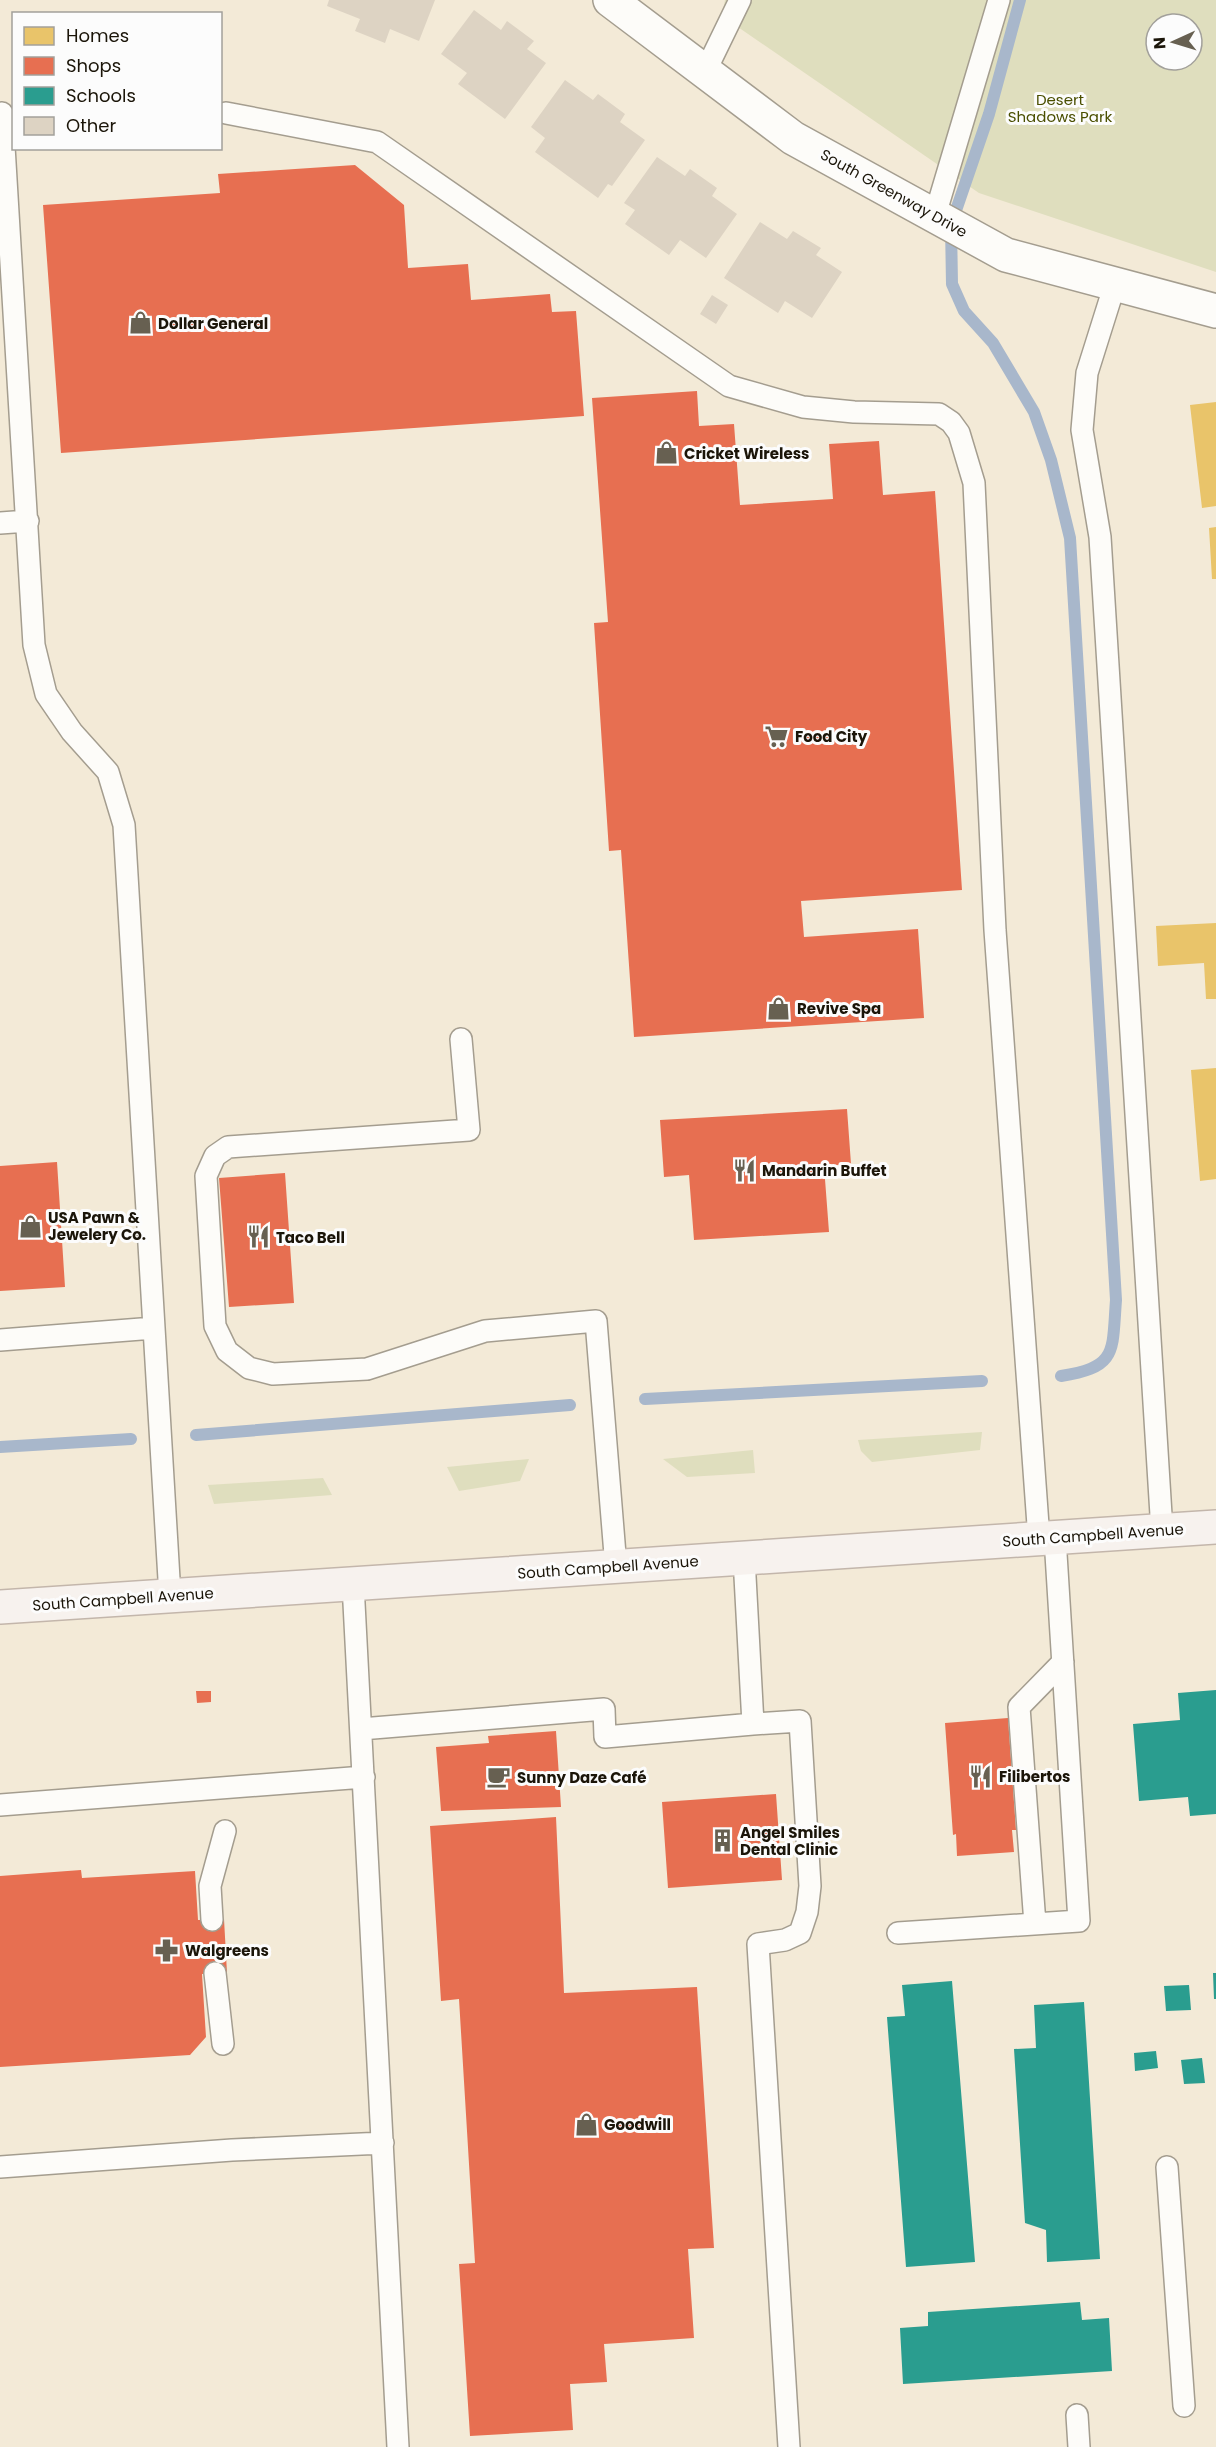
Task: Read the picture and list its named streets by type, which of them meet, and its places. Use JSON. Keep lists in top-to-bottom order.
{
  "streets": {
    "main road": ["South Campbell Avenue"],
    "street": ["South Greenway Drive"]
  },
  "parks": ["Desert Shadows Park"],
  "places": {
    "shop": [
      "Dollar General",
      "Cricket Wireless",
      "Revive Spa",
      "USA Pawn & Jewelery Co.",
      "Goodwill"
    ],
    "supermarket": ["Food City"],
    "restaurant": ["Mandarin Buffet", "Taco Bell", "Filibertos"],
    "cafe": ["Sunny Daze Café"],
    "building": ["Angel Smiles Dental Clinic"],
    "pharmacy": ["Walgreens"]
  },
  "legend": [
    "Homes",
    "Shops",
    "Schools",
    "Other"
  ],
  "north": "left"
}
